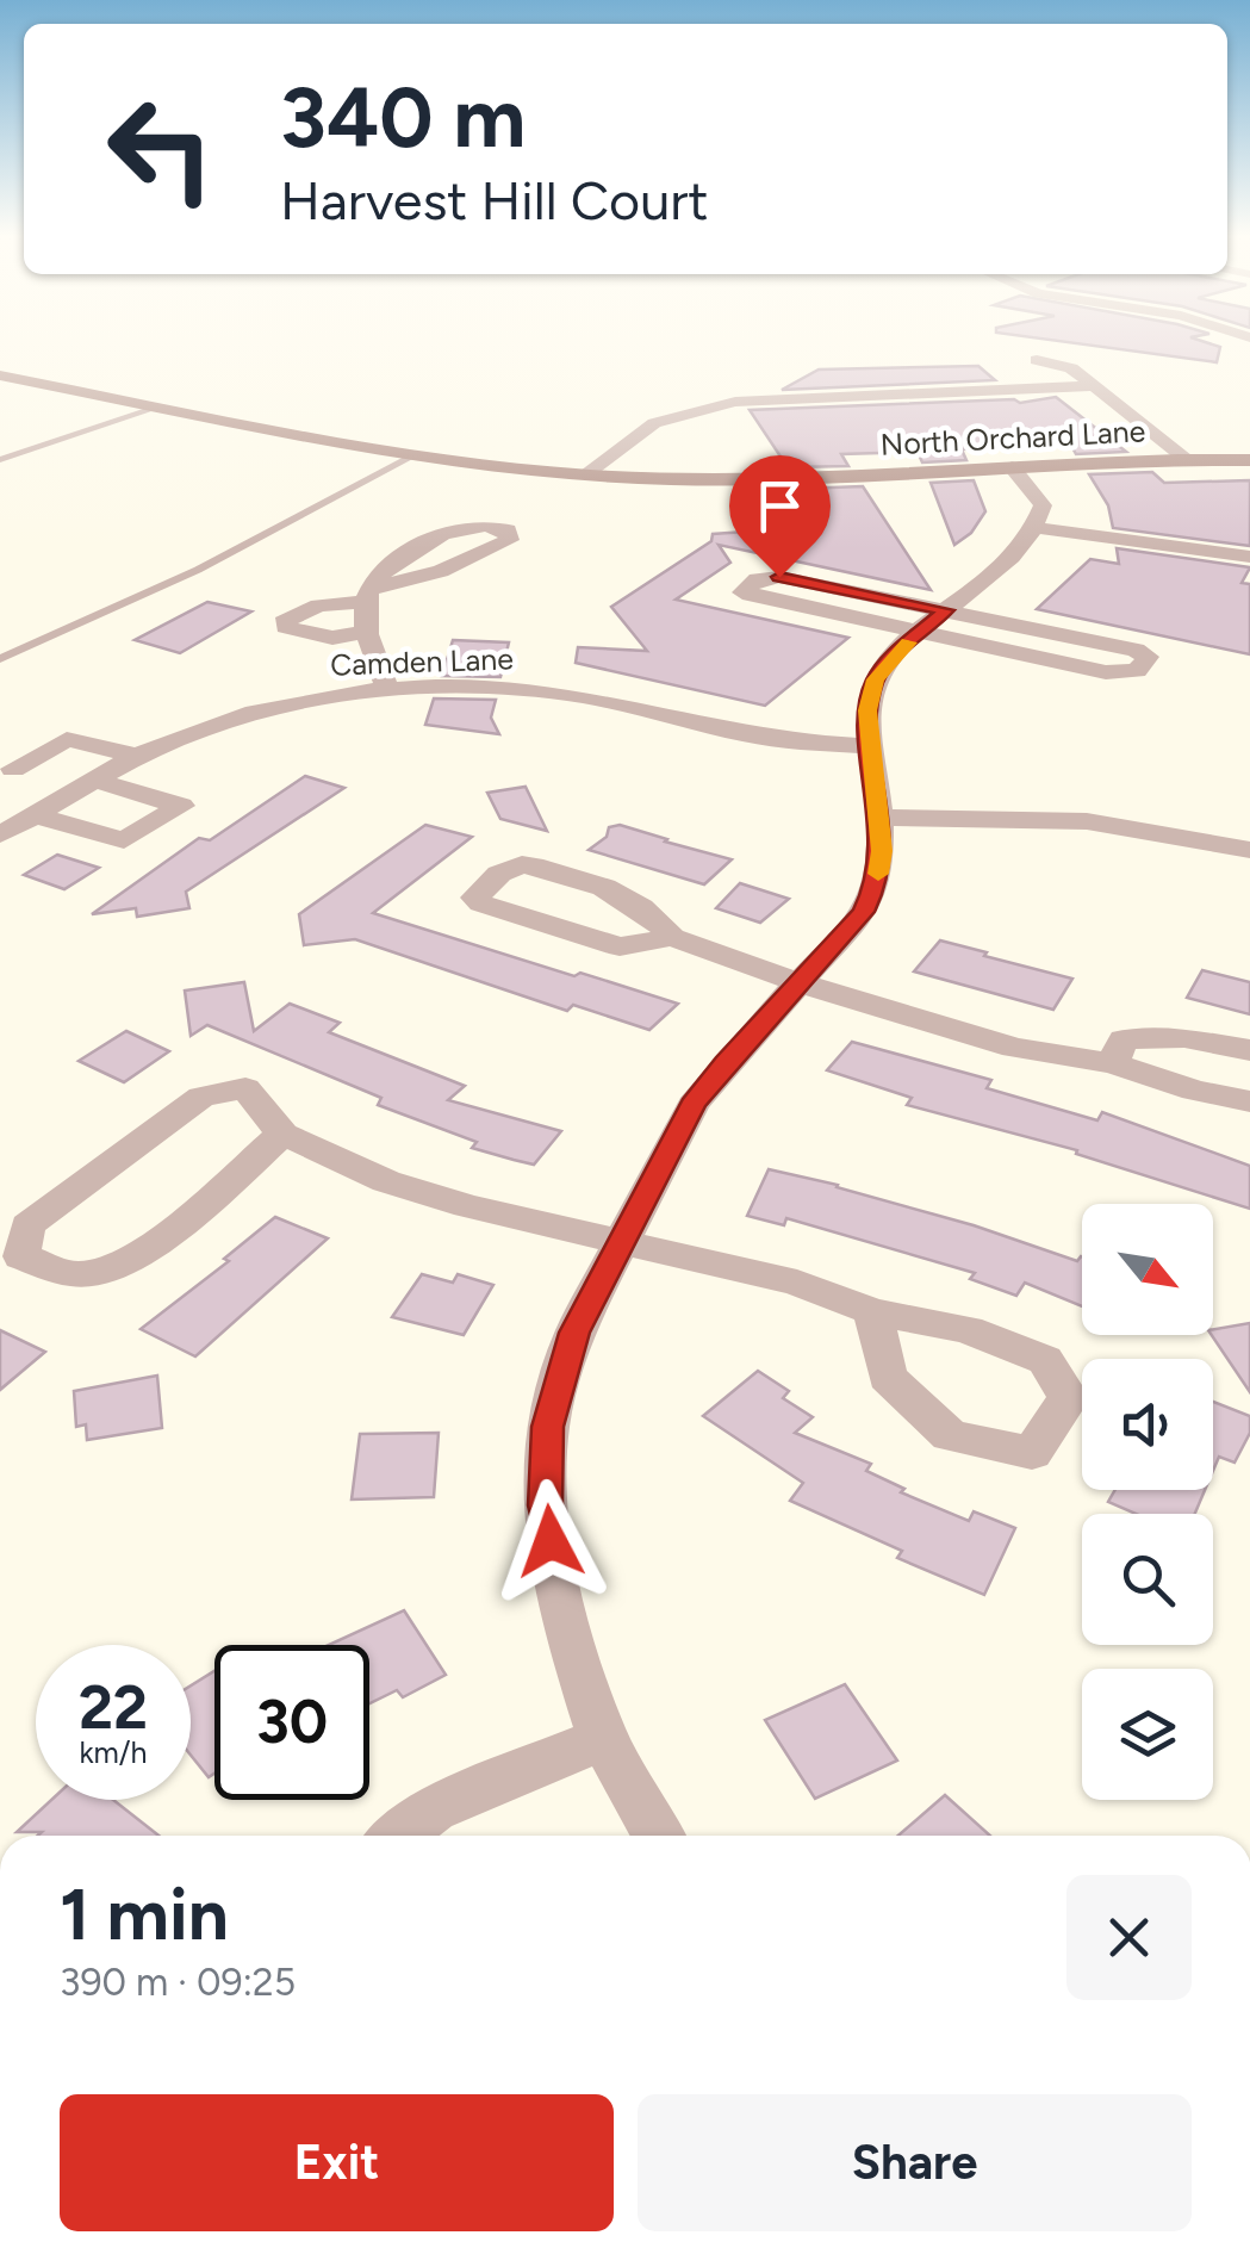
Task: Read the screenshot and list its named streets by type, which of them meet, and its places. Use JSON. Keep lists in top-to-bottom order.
{
  "streets": {
    "street": ["North Orchard Lane", "Camden Lane"]
  },
  "north": "bottom right",
  "page": {
    "turn": ["340 m", "Harvest Hill Court"],
    "speed": "22 km/h",
    "limit": "30",
    "heading": ["1 min", "390 m · 09:25"],
    "buttons": ["Exit", "Share"]
  }
}
